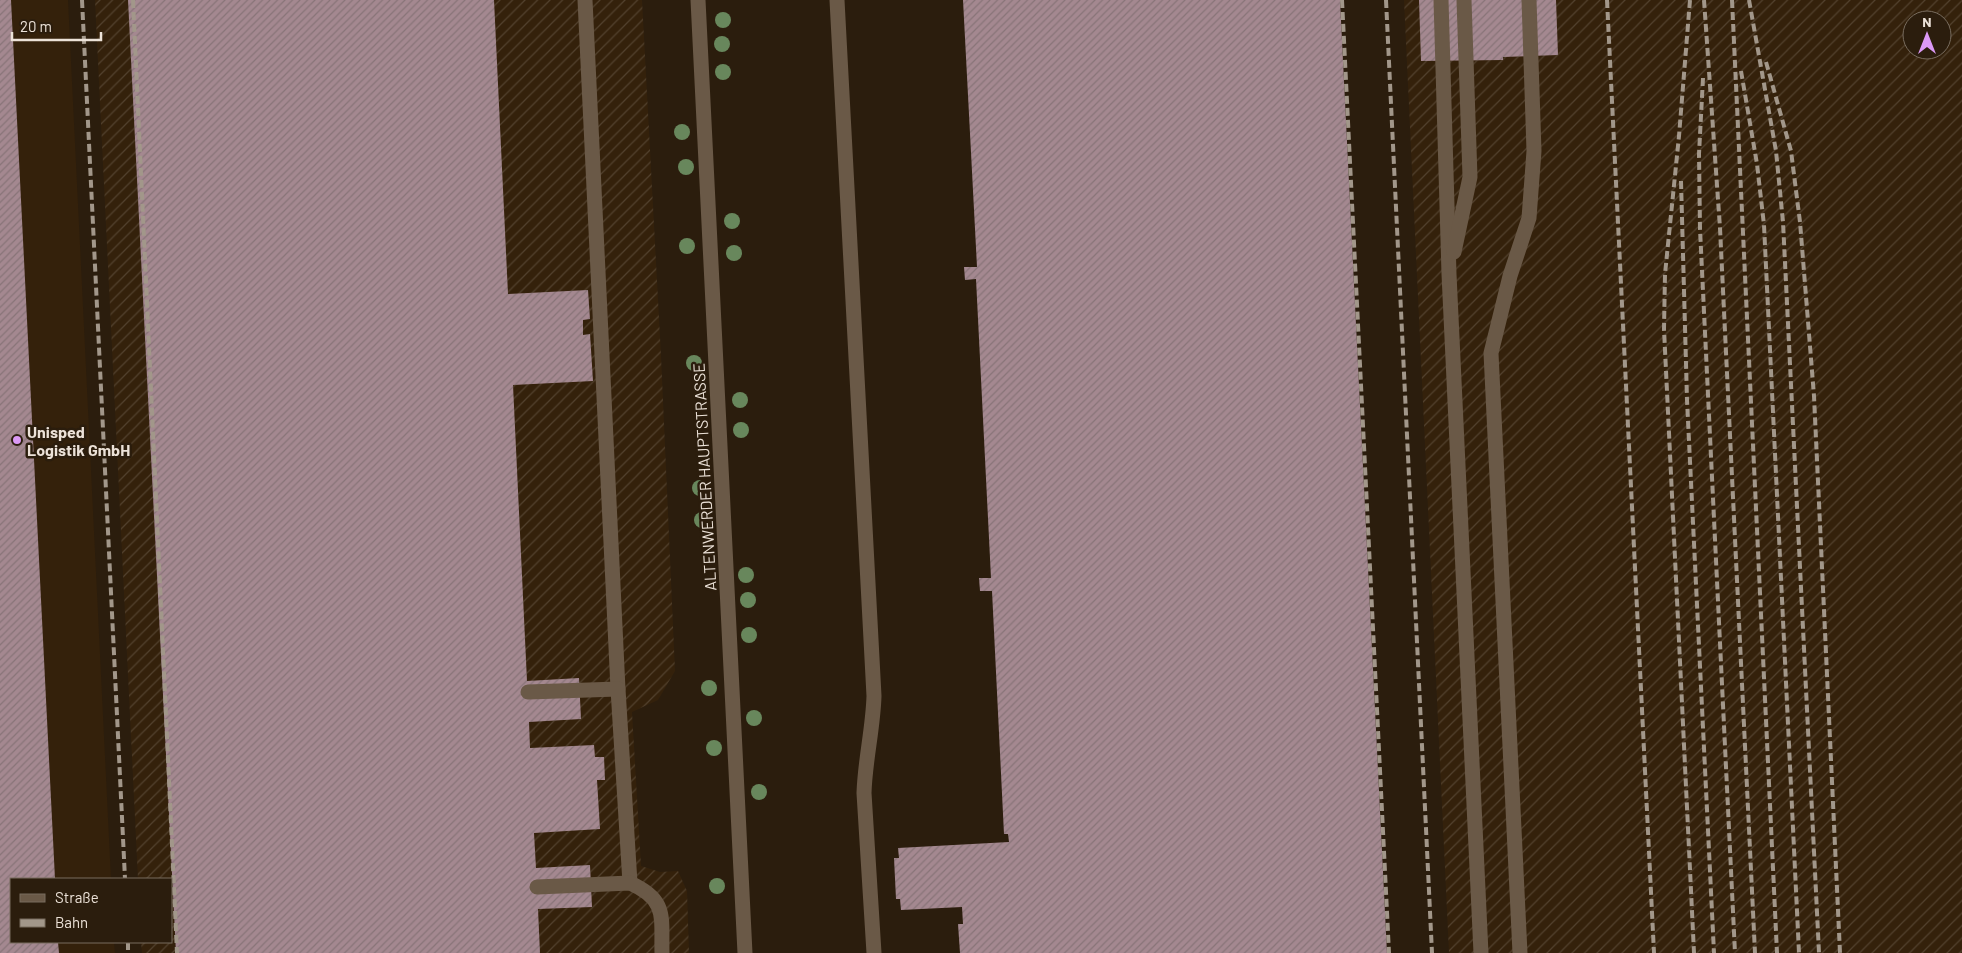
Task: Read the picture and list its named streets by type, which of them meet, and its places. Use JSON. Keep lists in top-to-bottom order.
{
  "streets": {
    "street": ["ALTENWERDER HAUPTSTRASSE"]
  },
  "places": ["Unisped Logistik GmbH"],
  "legend": ["Straße", "Bahn"],
  "scale_bar": "20 m",
  "north": "top"
}
